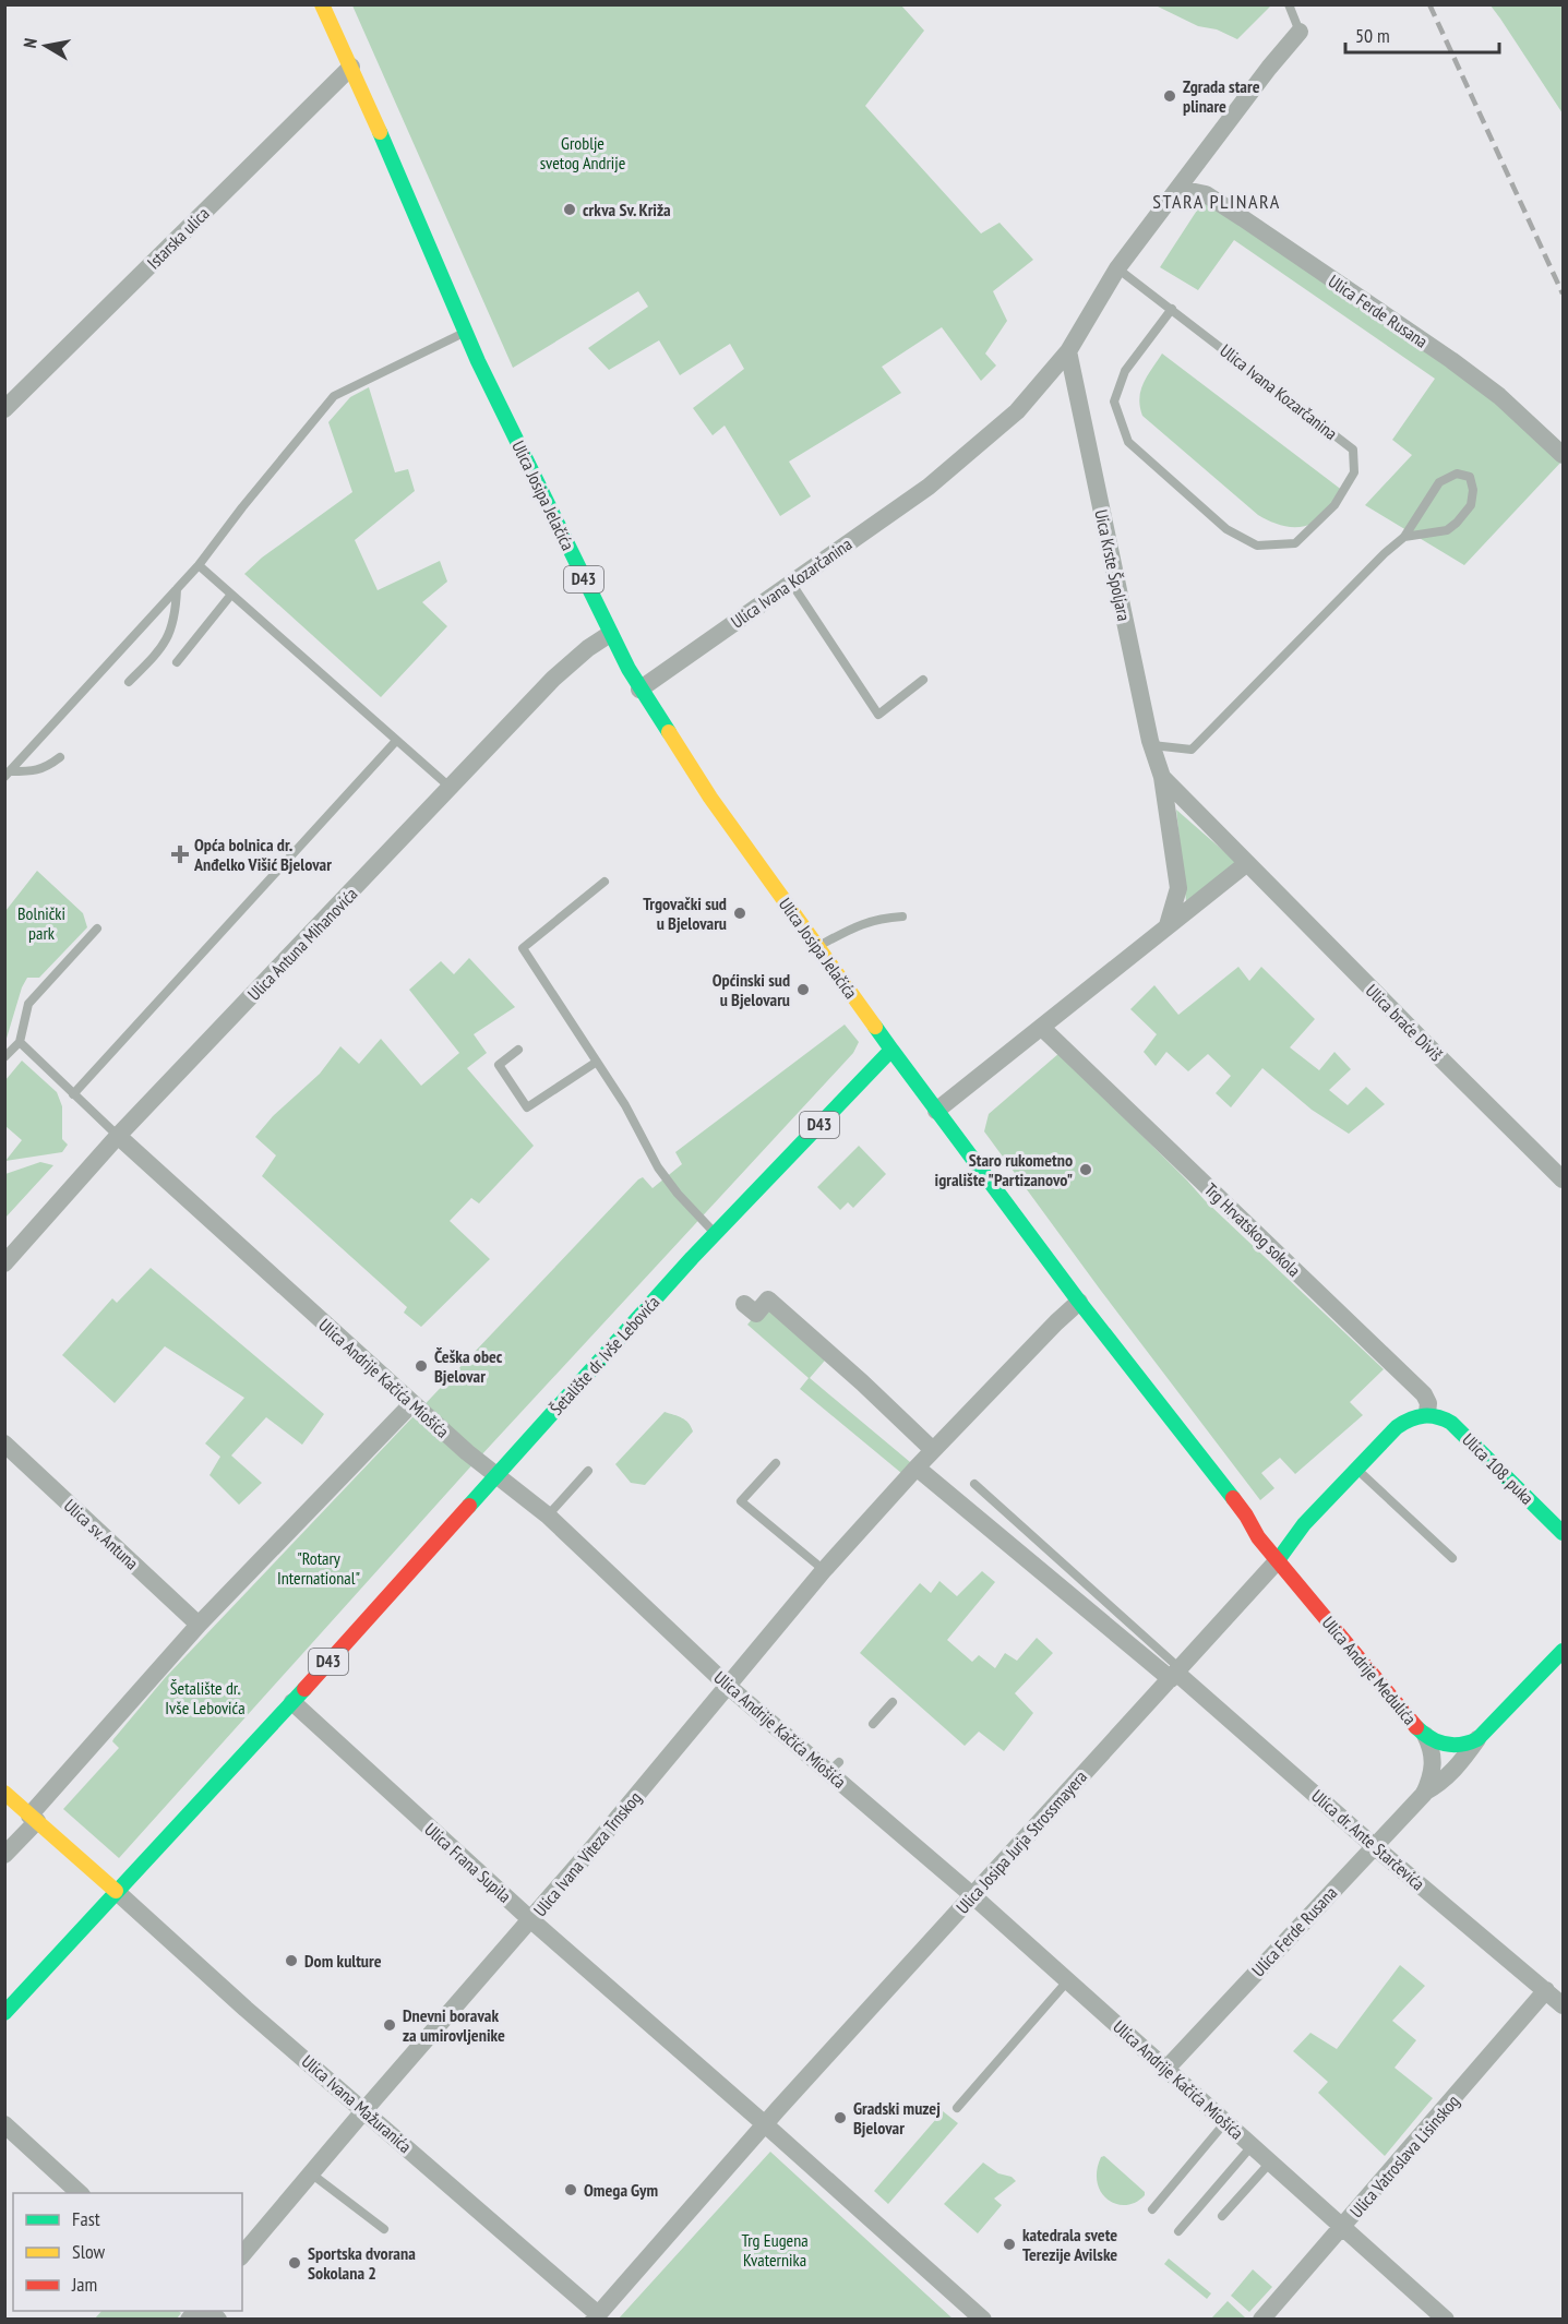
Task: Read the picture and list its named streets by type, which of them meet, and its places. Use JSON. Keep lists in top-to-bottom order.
{
  "streets": {
    "main road": [
      "Ulica Ferde Rusana",
      "Ulica Josipa Jelačića",
      "D43",
      "Šetalište dr. Ivše Lebovića",
      "Ulica 108. puka",
      "Ulica Andrije Medulića"
    ],
    "street": [
      "Istarska ulica",
      "Ulica Ivana Kozarčanina",
      "Uica Krste Špoljara",
      "Ulica Antuna Mihanovića",
      "Ulica braće Diviš",
      "Trg Hrvatskog sokola",
      "Ulica Andrije Kačića Miošića",
      "Ulica sv. Antuna",
      "Ulica dr. Ante Starčevića",
      "Ulica Josipa Jurja Strossmayera",
      "Ulica Ivana Viteza Trnskog",
      "Ulica Frana Supila",
      "Ulica Ivana Mažuranića",
      "Ulica Vatroslava Lisinskog"
    ]
  },
  "crossings": [
    ["Istarska ulica", "Ulica Josipa Jelačića"],
    ["Ulica Ferde Rusana", "Ulica Ivana Kozarčanina"],
    ["Ulica Ferde Rusana", "Ulica Andrije Kačića Miošića"],
    ["Ulica Ferde Rusana", "Ulica Andrije Medulića"],
    ["Ulica Ferde Rusana", "Ulica dr. Ante Starčevića"],
    ["Ulica Ivana Kozarčanina", "Ulica Josipa Jelačića"],
    ["Ulica Ivana Kozarčanina", "Uica Krste Špoljara"],
    ["Ulica Josipa Jelačića", "Ulica Antuna Mihanovića"],
    ["Ulica Josipa Jelačića", "Šetalište dr. Ivše Lebovića"],
    ["Uica Krste Špoljara", "Ulica braće Diviš"],
    ["Ulica Antuna Mihanovića", "Ulica Andrije Kačića Miošića"],
    ["Trg Hrvatskog sokola", "Ulica 108. puka"],
    ["Šetalište dr. Ivše Lebovića", "Ulica Andrije Kačića Miošića"],
    ["Šetalište dr. Ivše Lebovića", "Ulica Frana Supila"],
    ["Šetalište dr. Ivše Lebovića", "Ulica Ivana Mažuranića"],
    ["Ulica Andrije Kačića Miošića", "Ulica Josipa Jurja Strossmayera"],
    ["Ulica Andrije Kačića Miošića", "Ulica Ivana Viteza Trnskog"],
    ["Ulica Andrije Kačića Miošića", "Ulica Vatroslava Lisinskog"],
    ["Ulica Andrije Medulića", "Ulica Josipa Jurja Strossmayera"],
    ["Ulica dr. Ante Starčevića", "Ulica Josipa Jurja Strossmayera"],
    ["Ulica dr. Ante Starčevića", "Ulica Ivana Viteza Trnskog"],
    ["Ulica dr. Ante Starčevića", "Ulica Vatroslava Lisinskog"],
    ["Ulica Josipa Jurja Strossmayera", "Ulica Frana Supila"],
    ["Ulica Ivana Viteza Trnskog", "Ulica Frana Supila"],
    ["Ulica Ivana Viteza Trnskog", "Ulica Ivana Mažuranića"]
  ],
  "districts": ["STARA PLINARA"],
  "parks": [
    "Groblje svetog Andrije",
    "Bolnički park",
    "\"Rotary International\"",
    "Šetalište dr. Ivše Lebovića",
    "Trg Eugena Kvaternika"
  ],
  "places": {
    "other": [
      "Zgrada stare plinare",
      "crkva Sv. Križa",
      "Trgovački sud u Bjelovaru",
      "Općinski sud u Bjelovaru",
      "Staro rukometno igralište \"Partizanovo\"",
      "Češka obec Bjelovar",
      "Dom kulture",
      "Dnevni boravak za umirovljenike",
      "Gradski muzej Bjelovar",
      "Omega Gym",
      "katedrala svete Terezije Avilske",
      "Sportska dvorana Sokolana 2"
    ],
    "health": ["Opća bolnica dr. Anđelko Višić Bjelovar"]
  },
  "legend": ["Fast", "Slow", "Jam"],
  "scale_bar": "50 m",
  "north": "left"
}
